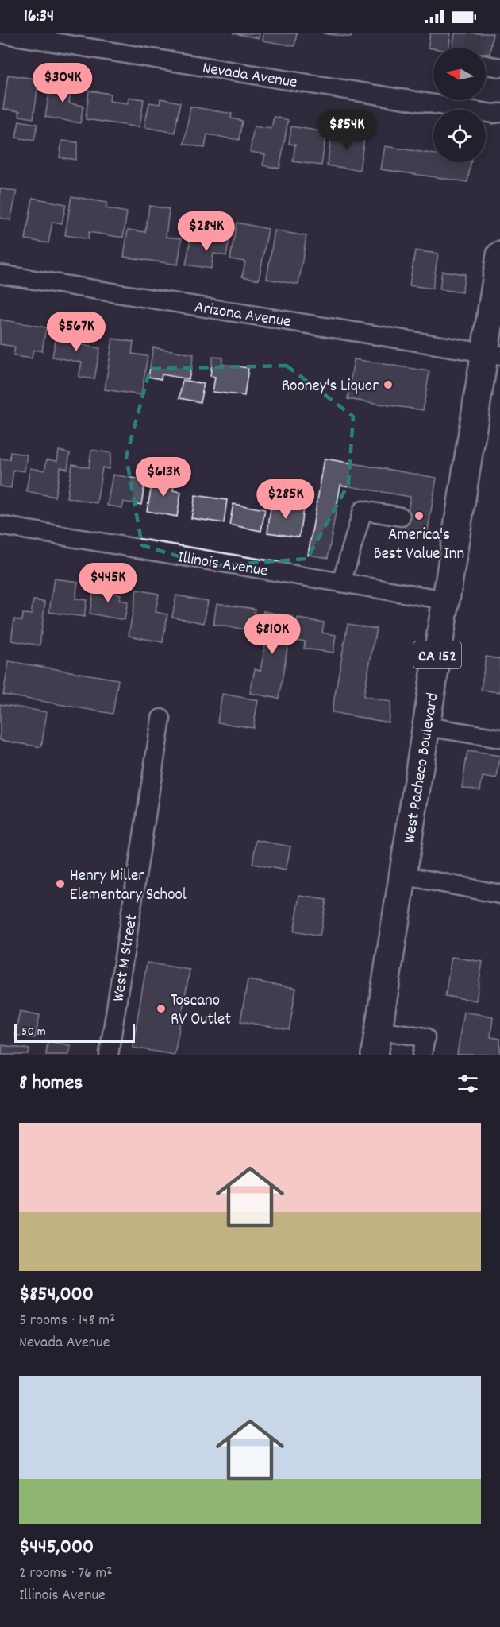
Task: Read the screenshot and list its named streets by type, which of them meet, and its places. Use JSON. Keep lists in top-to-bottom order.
{
  "streets": {
    "highway": ["CA 152", "West Pacheco Boulevard"],
    "street": [
      "Nevada Avenue",
      "Arizona Avenue",
      "Illinois Avenue",
      "West M Street"
    ]
  },
  "crossings": [
    ["Arizona Avenue", "West Pacheco Boulevard"],
    ["Illinois Avenue", "West Pacheco Boulevard"]
  ],
  "places": [
    "Rooney's Liquor",
    "America's Best Value Inn",
    "Henry Miller Elementary School",
    "Toscano RV Outlet"
  ],
  "scale_bar": "50 m",
  "north": "left",
  "page": {
    "status": "16:34",
    "price": [
      "$304K",
      "$854K",
      "$284K",
      "$567K",
      "$613K",
      "$285K",
      "$445K",
      "$810K"
    ],
    "scale": "50 m",
    "heading": "8 homes",
    "list": [
      {
        "name": "$854,000",
        "note": "5 rooms · 148 m² · Nevada Avenue"
      },
      {
        "name": "$445,000",
        "note": "2 rooms · 76 m² · Illinois Avenue"
      }
    ]
  }
}
